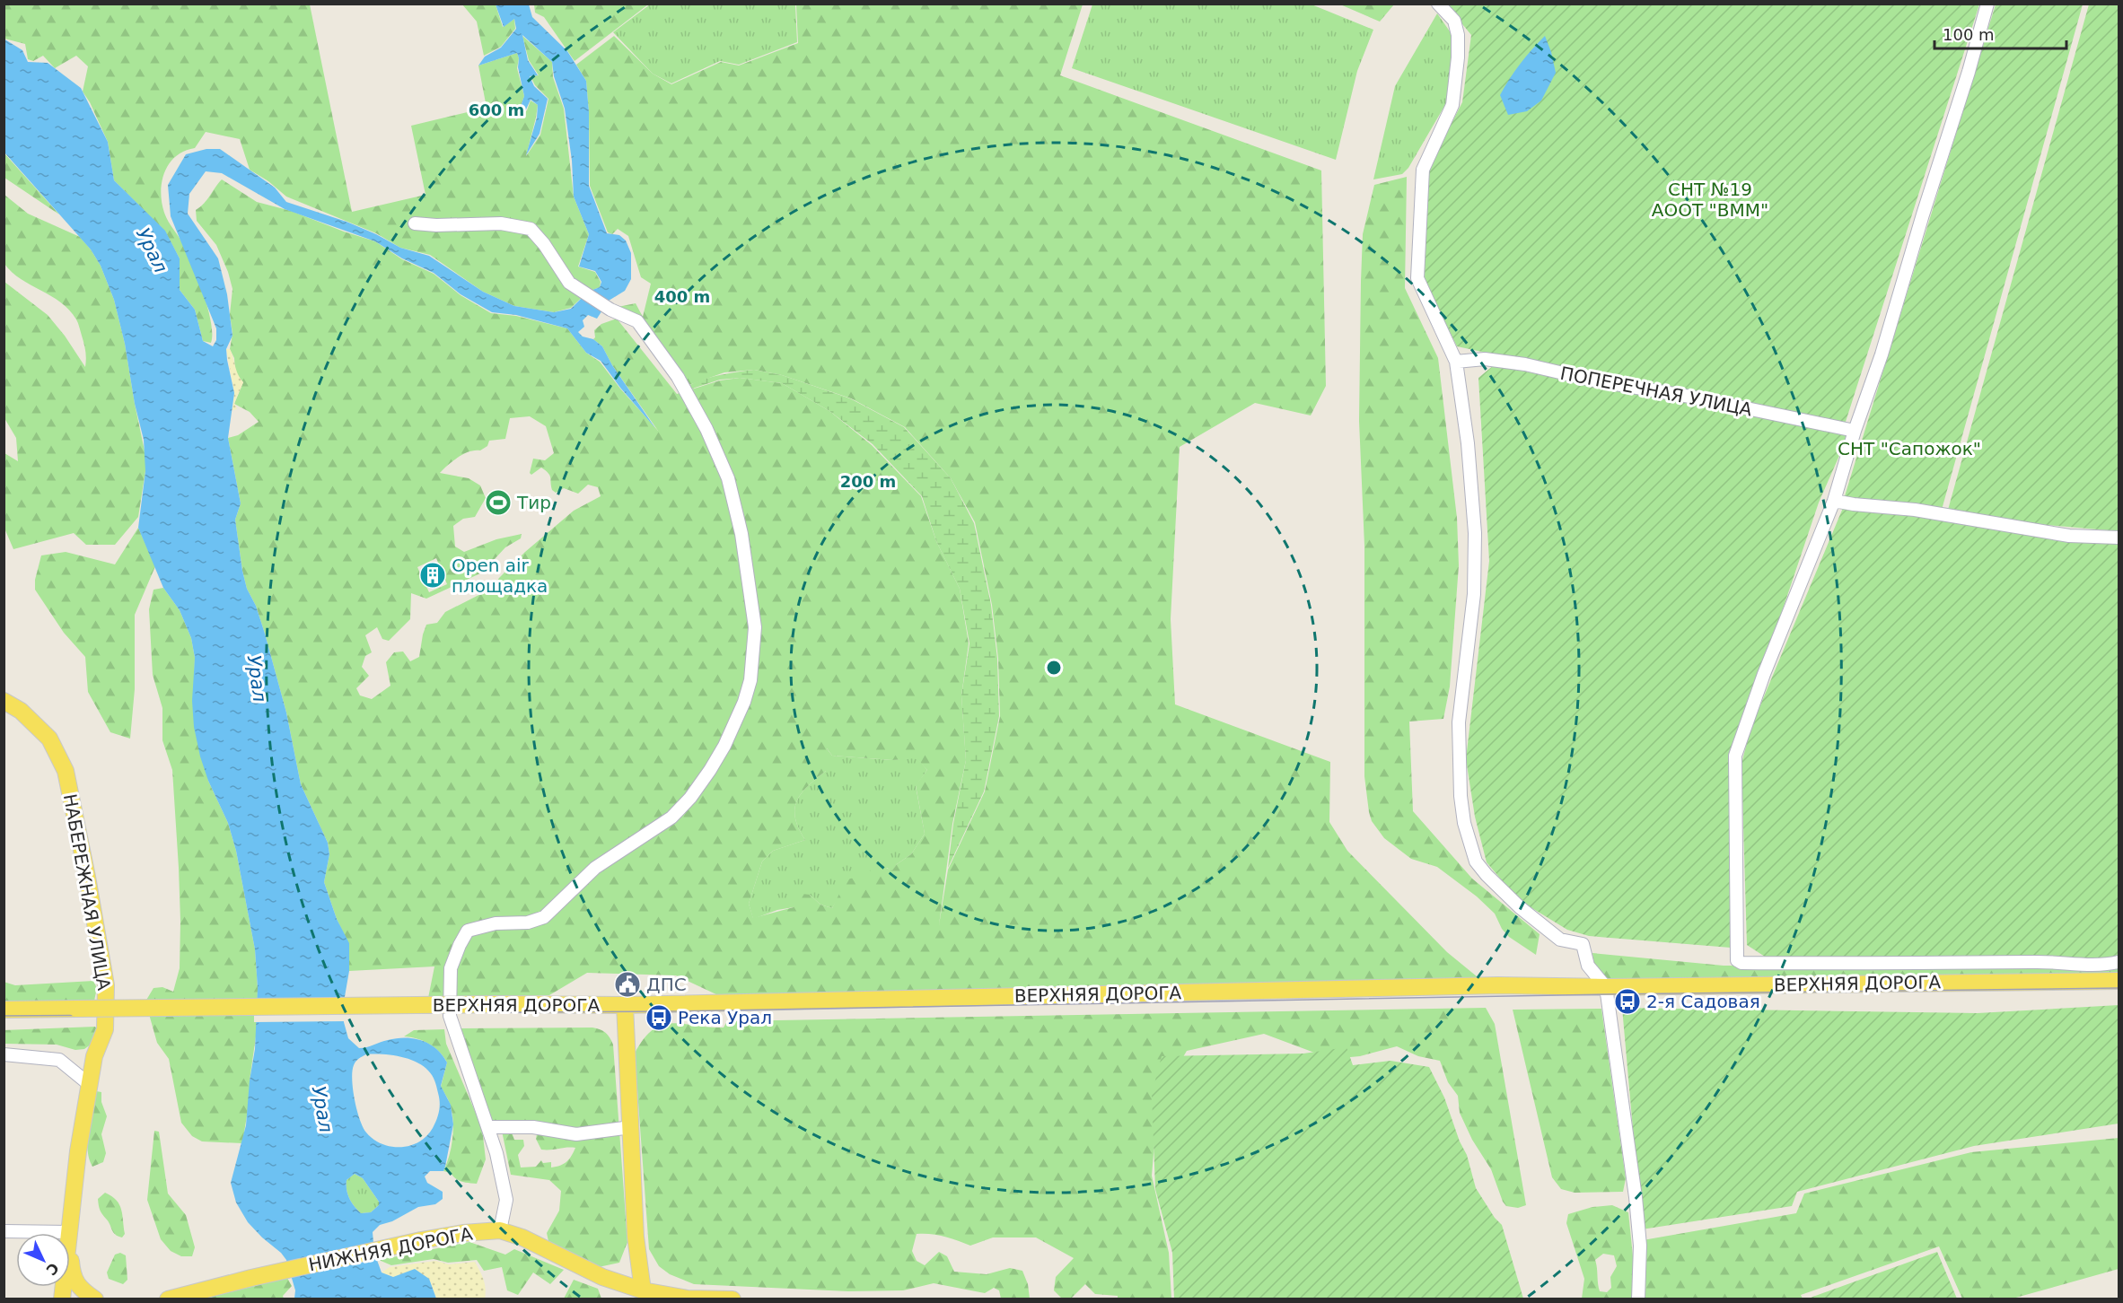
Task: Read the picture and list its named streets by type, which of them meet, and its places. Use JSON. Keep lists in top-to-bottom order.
{
  "streets": {
    "main road": ["НАБЕРЕЖНАЯ УЛИЦА", "ВЕРХНЯЯ ДОРОГА", "НИЖНЯЯ ДОРОГА"],
    "street": ["ПОПЕРЕЧНАЯ УЛИЦА"]
  },
  "water": ["Урал"],
  "parks": ["СНТ №19 АООТ \"ВММ\"", "СНТ \"Сапожок\""],
  "places": {
    "sports": ["Тир"],
    "building": ["Open air площадка"],
    "public building": ["ДПС"],
    "bus stop": ["2-я Садовая", "Река Урал"]
  },
  "scale_bar": "100 m",
  "north": "bottom right",
  "rings": ["600 m", "400 m", "200 m"]
}
